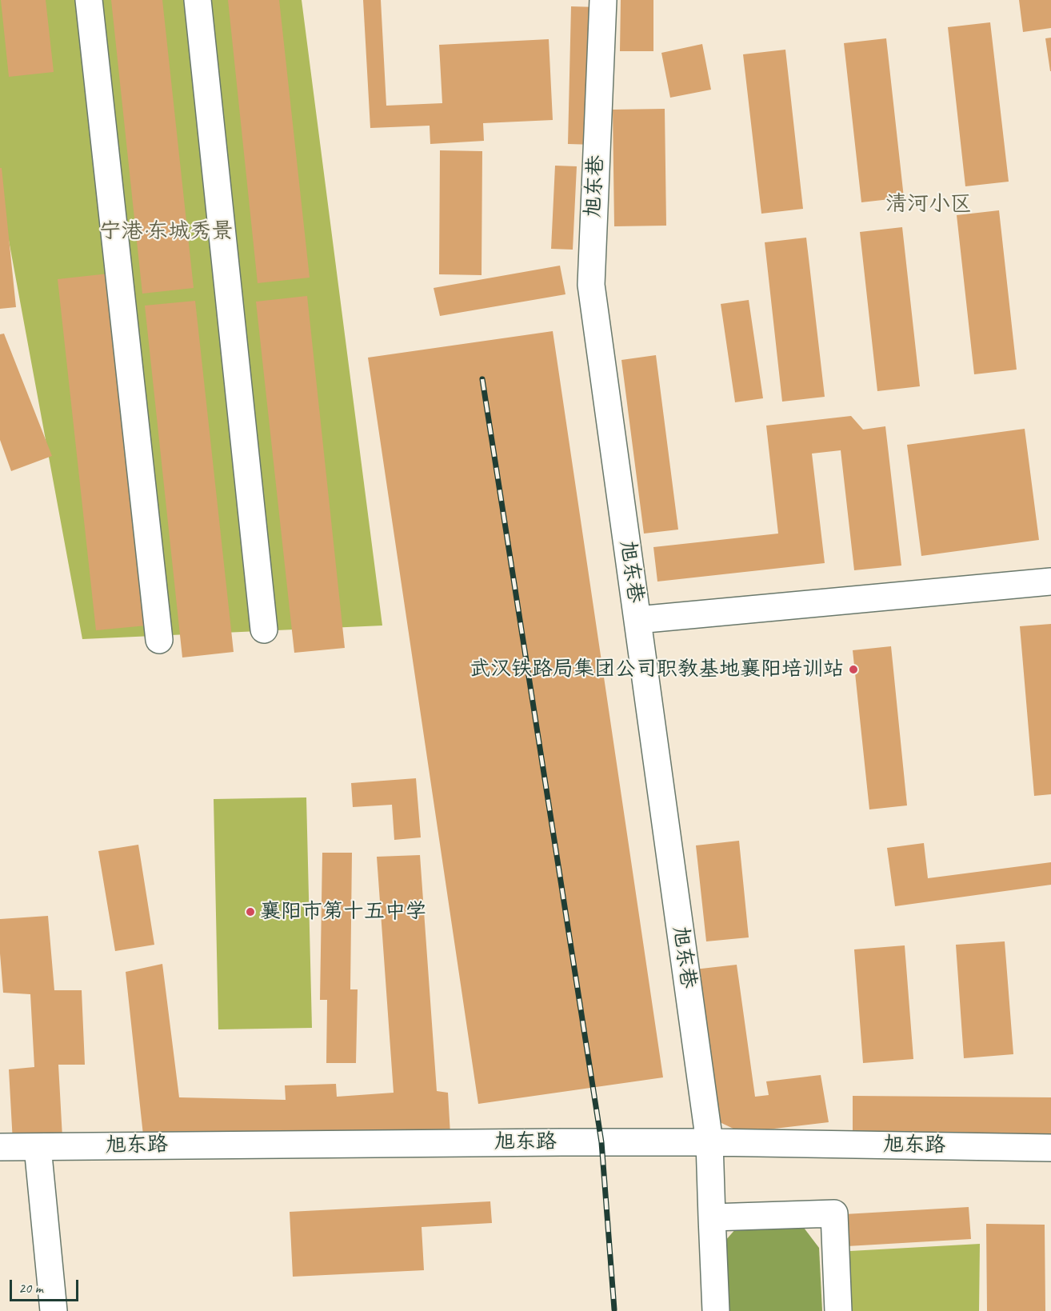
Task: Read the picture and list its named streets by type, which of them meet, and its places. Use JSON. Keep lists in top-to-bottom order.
{
  "streets": {
    "street": ["旭东巷", "旭东路"]
  },
  "crossings": [
    ["旭东巷", "旭东路"]
  ],
  "districts": ["清河小区", "宁港·东城秀景"],
  "places": ["武汉铁路局集团公司职教基地襄阳培训站", "襄阳市第十五中学"],
  "scale_bar": "20 m"
}
